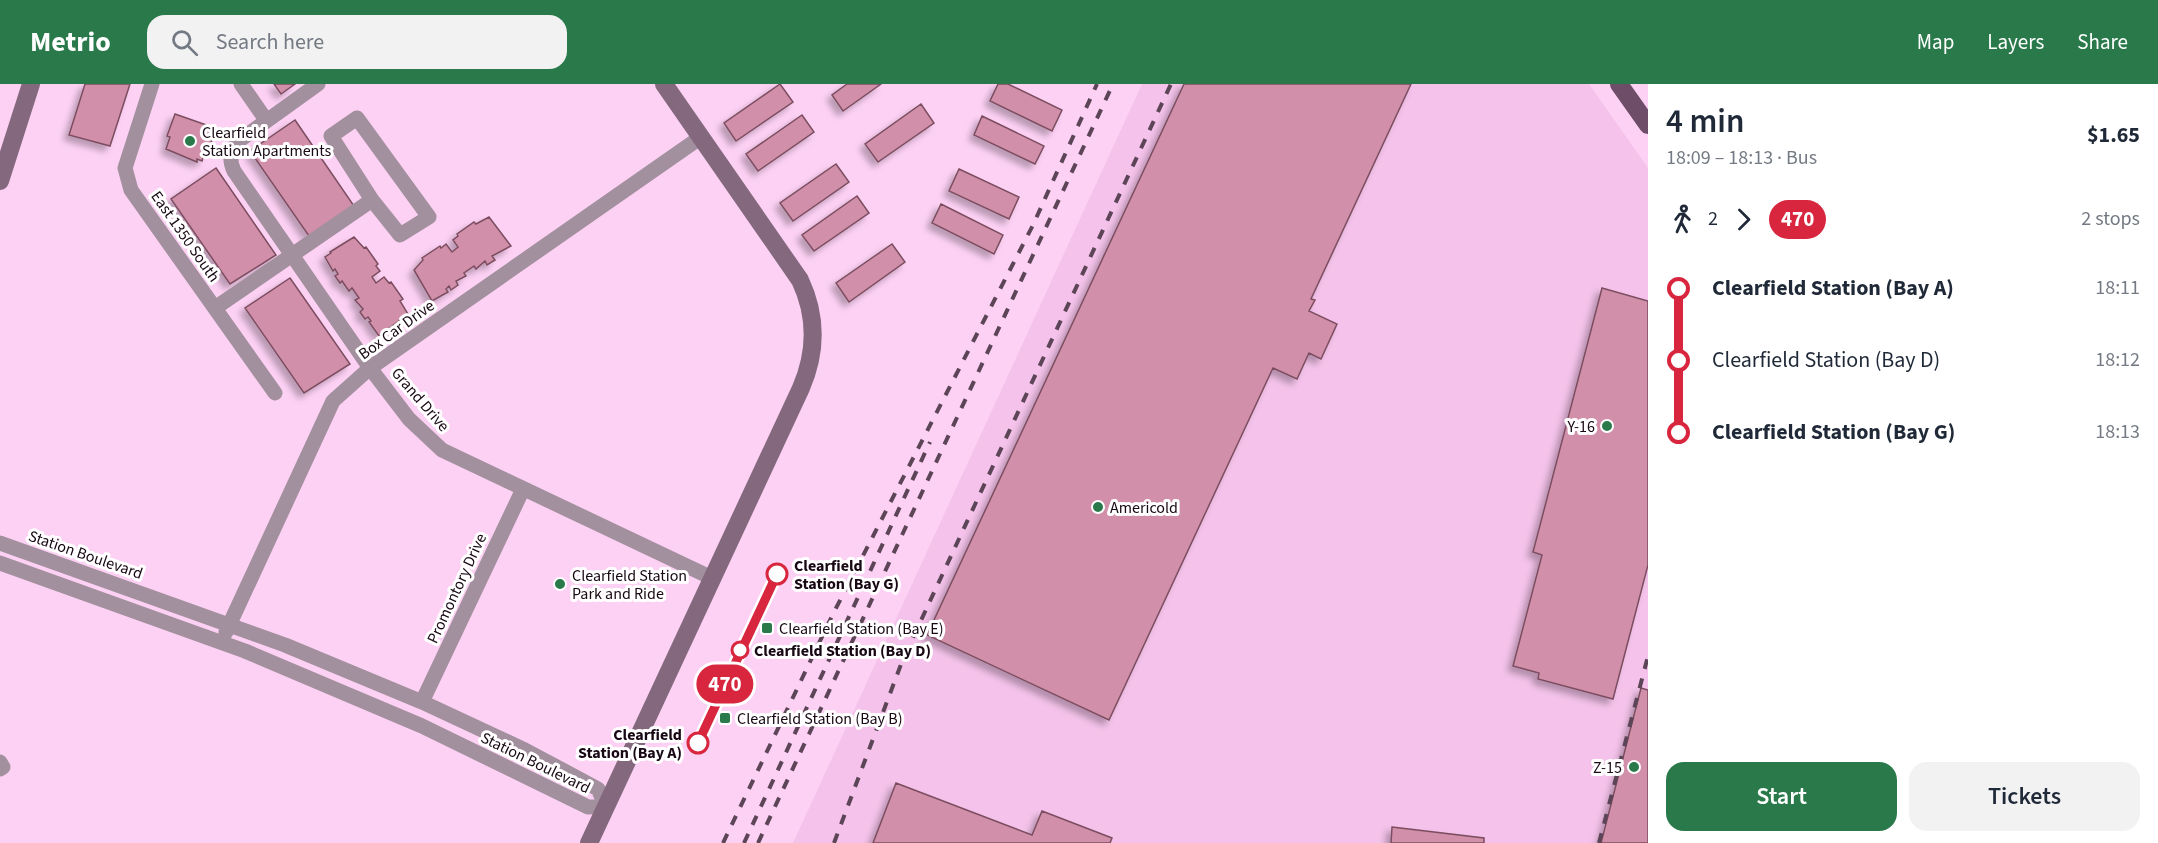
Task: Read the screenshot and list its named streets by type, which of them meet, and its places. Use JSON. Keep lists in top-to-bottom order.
{
  "streets": {
    "street": [
      "East 1350 South",
      "Box Car Drive",
      "Grand Drive",
      "Station Boulevard",
      "Promontory Drive"
    ]
  },
  "crossings": [
    ["Box Car Drive", "Grand Drive"],
    ["Box Car Drive", "Station Boulevard"],
    ["Grand Drive", "Promontory Drive"],
    ["Station Boulevard", "Promontory Drive"]
  ],
  "places": {
    "other": [
      "Clearfield Station Apartments",
      "Y-16",
      "Americold",
      "Clearfield Station (Bay G)",
      "Clearfield Station Park and Ride",
      "Clearfield Station (Bay D)",
      "Clearfield Station (Bay A)",
      "Z-15"
    ],
    "transit": ["Clearfield Station (Bay E)", "Clearfield Station (Bay B)"]
  },
  "lines": ["bus line 470"],
  "page": {
    "header": "Metrio",
    "search": "Search here",
    "nav": ["Map", "Layers", "Share"],
    "on_map": "470",
    "heading": ["4 min", "18:09 – 18:13 · Bus", "$1.65"],
    "legs": ["2", "470", "2 stops"],
    "list": [
      {
        "name": "Clearfield Station (Bay A)",
        "value": "18:11"
      },
      {
        "name": "Clearfield Station (Bay D)",
        "value": "18:12"
      },
      {
        "name": "Clearfield Station (Bay G)",
        "value": "18:13"
      }
    ],
    "buttons": ["Start", "Tickets"]
  }
}
